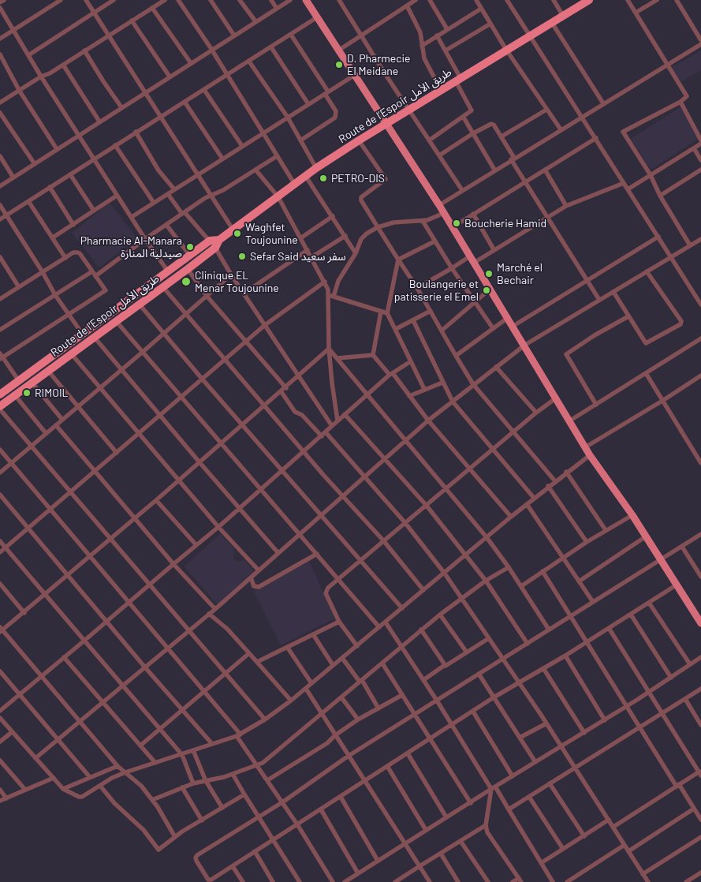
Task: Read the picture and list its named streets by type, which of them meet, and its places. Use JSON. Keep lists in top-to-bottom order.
{
  "streets": {
    "highway": ["Route de l’Espoir طريق الأمل"]
  },
  "places": [
    "D. Pharmecie El Meidane",
    "PETRO-DIS",
    "Boucherie Hamid",
    "Waghfet Toujounine",
    "Pharmacie Al-Manara صيدلية المنارة",
    "Sefar Said سفر سعيد",
    "Marché el Bechair",
    "Clinique EL Menar Toujounine",
    "Boulangerie et patisserie el Emel",
    "RIMOIL"
  ]
}
